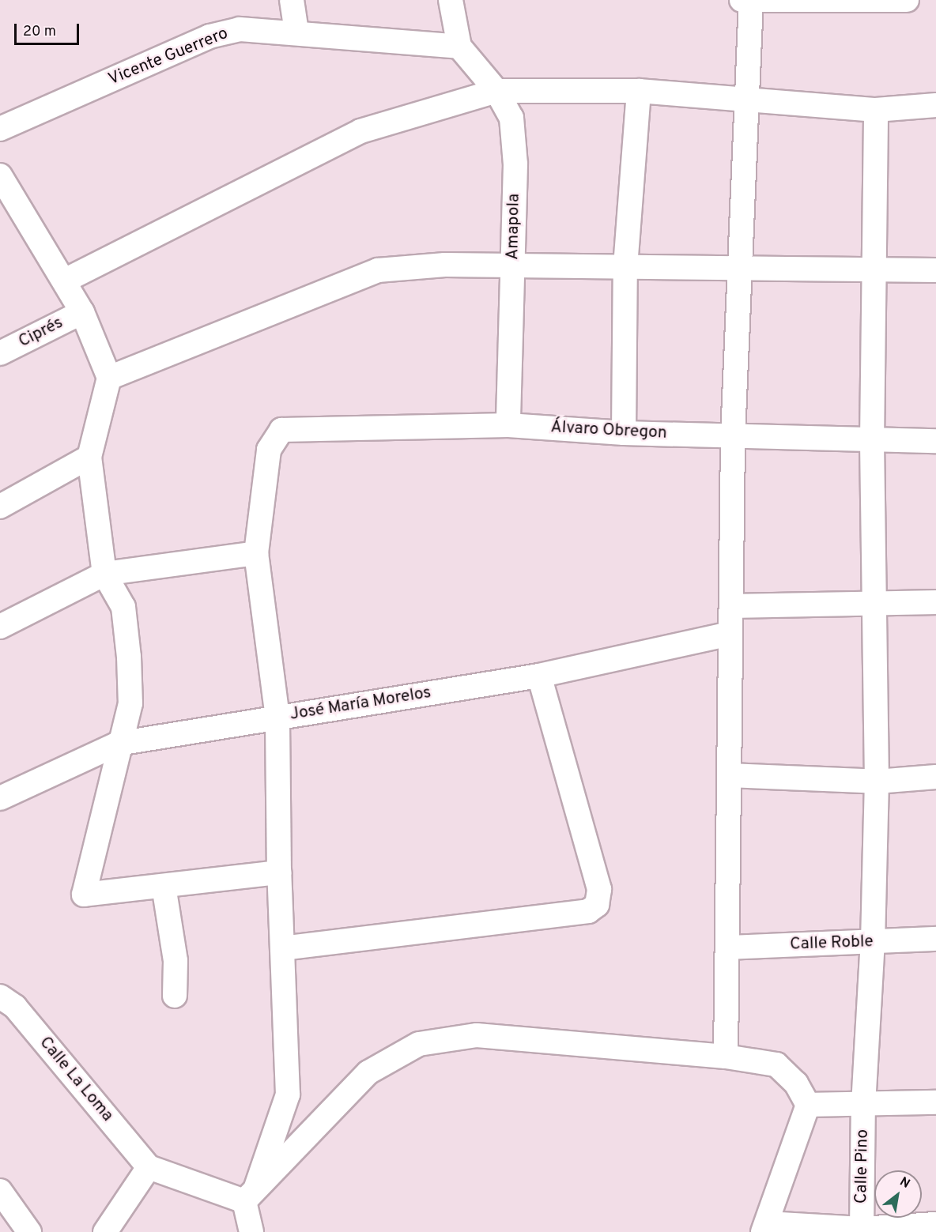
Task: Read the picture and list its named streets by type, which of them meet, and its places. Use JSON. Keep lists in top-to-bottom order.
{
  "streets": {
    "street": [
      "Vicente Guerrero",
      "Amapola",
      "Ciprés",
      "Álvaro Obregon",
      "José María Morelos",
      "Calle Roble",
      "Calle La Loma",
      "Calle Pino"
    ]
  },
  "crossings": [
    ["Vicente Guerrero", "Amapola"],
    ["Amapola", "Álvaro Obregon"],
    ["Álvaro Obregon", "Calle Pino"],
    ["Calle Roble", "Calle Pino"]
  ],
  "scale_bar": "20 m",
  "north": "top right"
}
